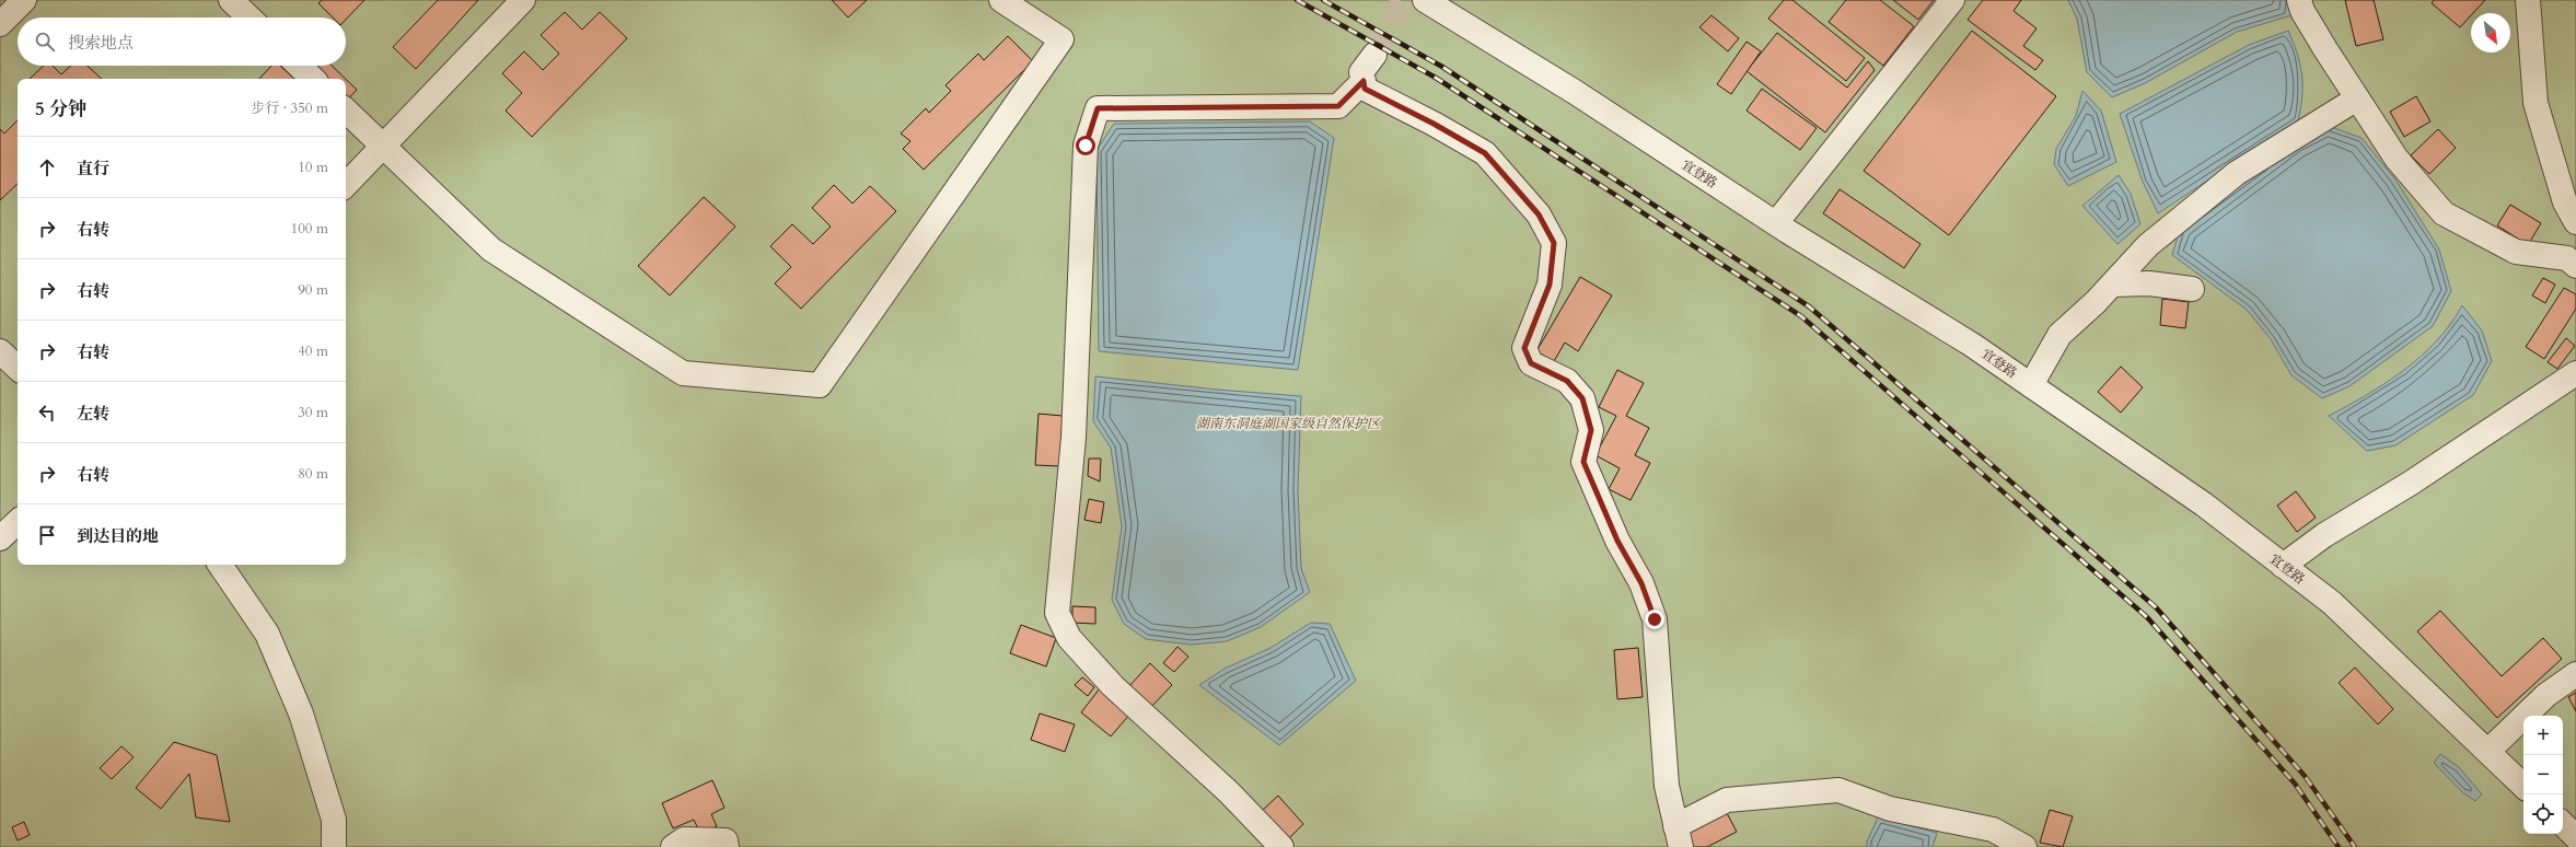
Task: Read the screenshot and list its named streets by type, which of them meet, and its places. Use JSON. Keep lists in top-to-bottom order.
{
  "streets": {
    "street": ["宜登路"]
  },
  "parks": ["湖南东洞庭湖国家级自然保护区"],
  "north": "bottom right",
  "page": {
    "search": "搜索地点",
    "heading": ["5 分钟", "步行 · 350 m"],
    "list": [
      ["直行", "10 m"],
      ["右转", "100 m"],
      ["右转", "90 m"],
      ["右转", "40 m"],
      ["左转", "30 m"],
      ["右转", "80 m"],
      "到达目的地"
    ],
    "map_buttons": ["+", "−"]
  }
}
